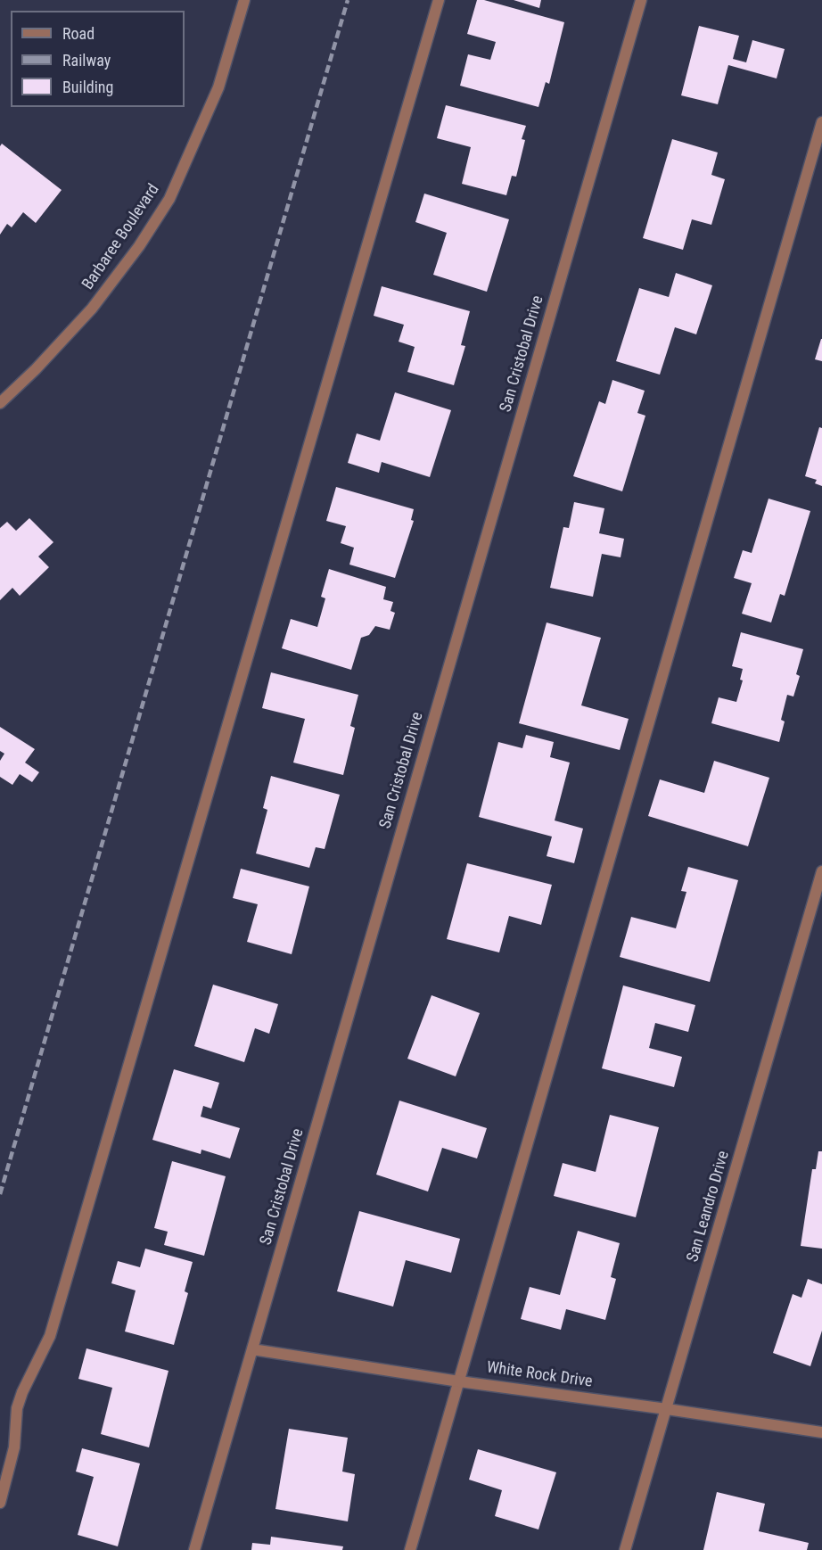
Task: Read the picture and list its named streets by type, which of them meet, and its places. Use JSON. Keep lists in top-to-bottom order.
{
  "streets": {
    "street": [
      "Barbaree Boulevard",
      "San Cristobal Drive",
      "San Leandro Drive",
      "White Rock Drive"
    ]
  },
  "crossings": [
    ["San Cristobal Drive", "White Rock Drive"],
    ["San Leandro Drive", "White Rock Drive"]
  ],
  "legend": ["Road", "Railway", "Building"]
}
